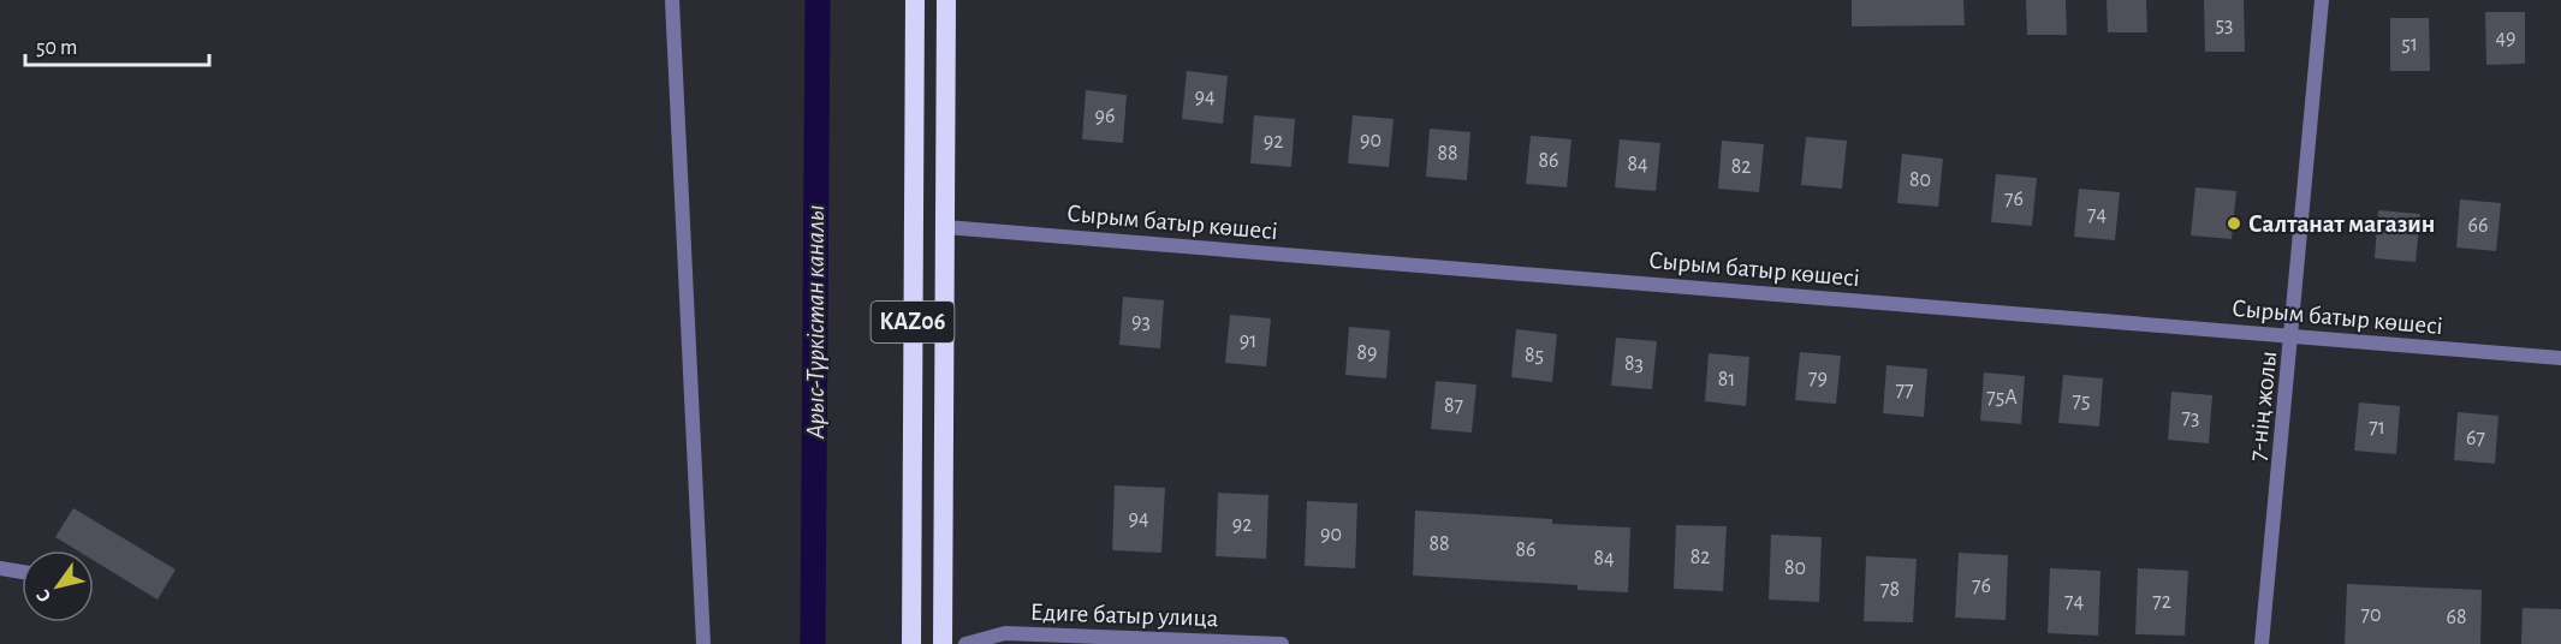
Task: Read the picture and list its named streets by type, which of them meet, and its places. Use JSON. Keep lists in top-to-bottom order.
{
  "streets": {
    "highway": ["KАZ06"],
    "street": ["Сырым батыр көшесі", "7-нің жолы", "Едиге батыр улица"]
  },
  "crossings": [
    ["Сырым батыр көшесі", "KАZ06"],
    ["Сырым батыр көшесі", "7-нің жолы"]
  ],
  "water": ["Арыс-Түркістан каналы"],
  "places": ["Салтанат магазин"],
  "house_numbers": [
    "53",
    "49",
    "51",
    "94",
    "96",
    "90",
    "92",
    "88",
    "86",
    "84",
    "82",
    "80",
    "76",
    "74",
    "66",
    "93",
    "91",
    "89",
    "85",
    "83",
    "79",
    "81",
    "77",
    "75А",
    "75",
    "87",
    "73",
    "71",
    "67",
    "94",
    "92",
    "90",
    "88",
    "86",
    "82",
    "84",
    "80",
    "76",
    "78",
    "74",
    "72",
    "70",
    "68"
  ],
  "scale_bar": "50 m",
  "north": "bottom left"
}
